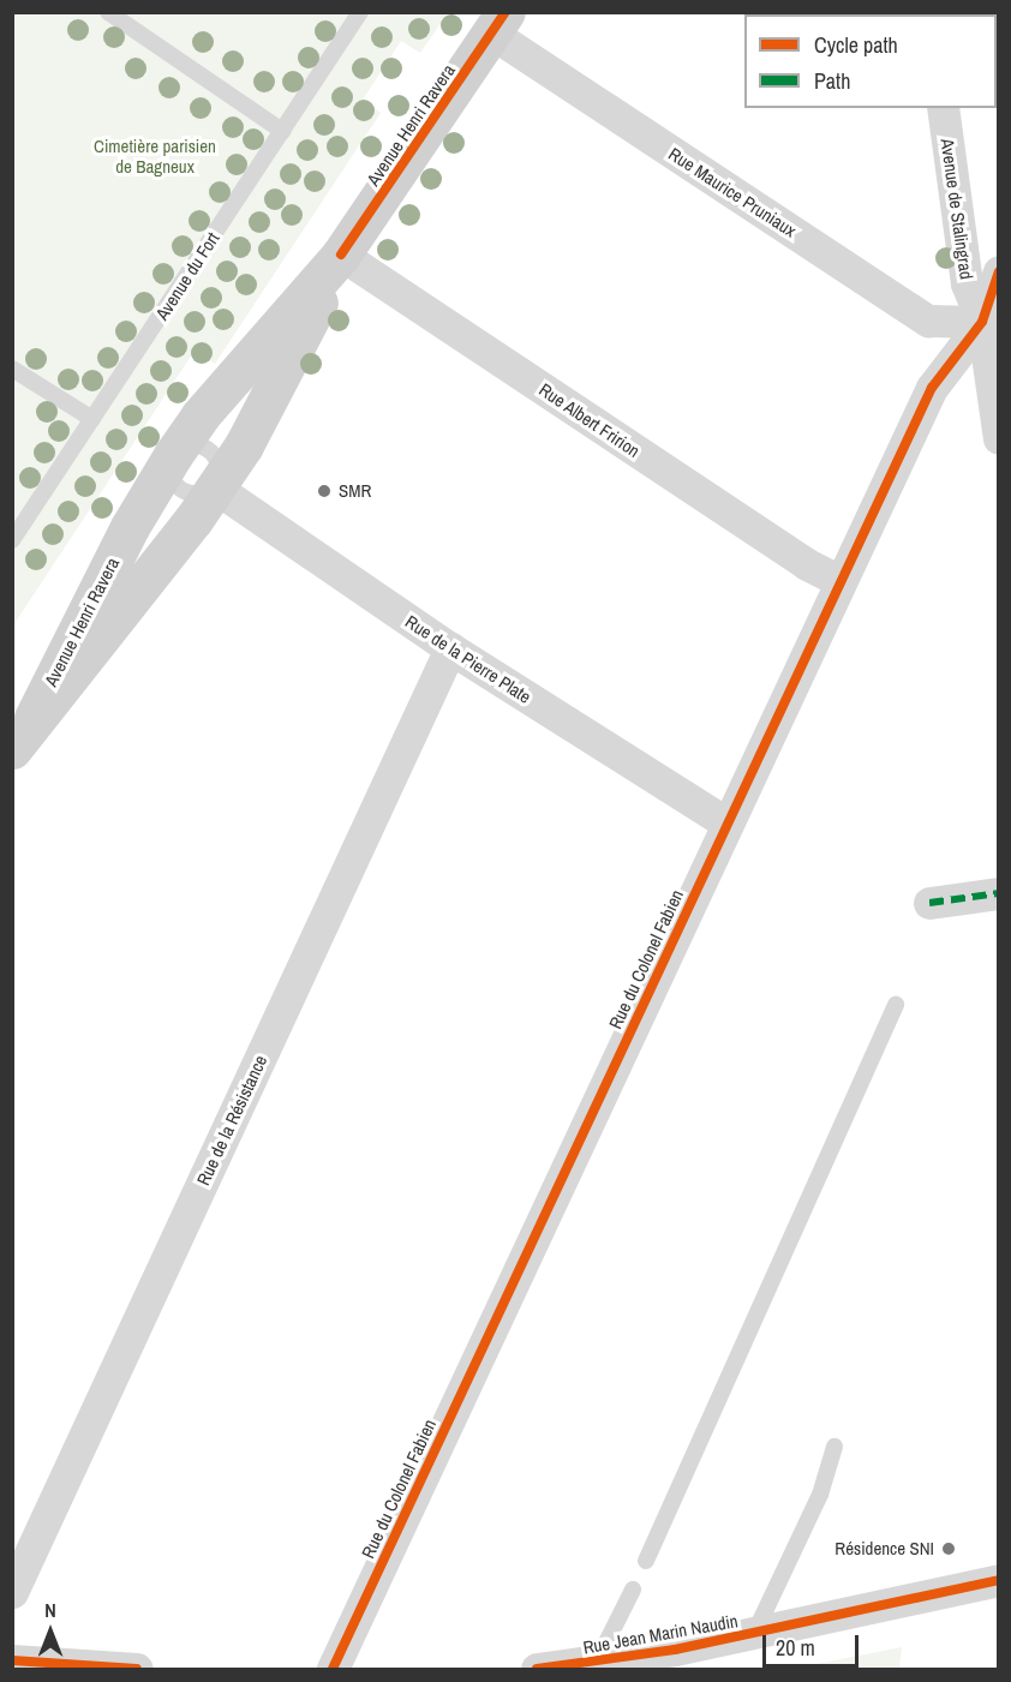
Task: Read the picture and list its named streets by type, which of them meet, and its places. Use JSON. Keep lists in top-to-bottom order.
{
  "streets": {
    "street": [
      "Avenue Henri Ravera",
      "Rue Maurice Pruniaux",
      "Avenue de Stalingrad",
      "Rue Albert Fririon",
      "Rue de la Pierre Plate",
      "Rue du Colonel Fabien",
      "Rue de la Résistance",
      "Rue Jean Marin Naudin"
    ],
    "lane": ["Avenue du Fort"]
  },
  "crossings": [
    ["Avenue Henri Ravera", "Rue Maurice Pruniaux"],
    ["Avenue Henri Ravera", "Rue Albert Fririon"],
    ["Avenue Henri Ravera", "Rue de la Pierre Plate"],
    ["Rue Maurice Pruniaux", "Avenue de Stalingrad"],
    ["Rue Maurice Pruniaux", "Rue du Colonel Fabien"],
    ["Avenue de Stalingrad", "Rue du Colonel Fabien"],
    ["Rue Albert Fririon", "Rue du Colonel Fabien"],
    ["Rue de la Pierre Plate", "Rue du Colonel Fabien"],
    ["Rue de la Pierre Plate", "Rue de la Résistance"]
  ],
  "parks": ["Cimetière parisien de Bagneux"],
  "places": ["SMR", "Résidence SNI"],
  "legend": ["Cycle path", "Path"],
  "scale_bar": "20 m",
  "north": "top"
}
